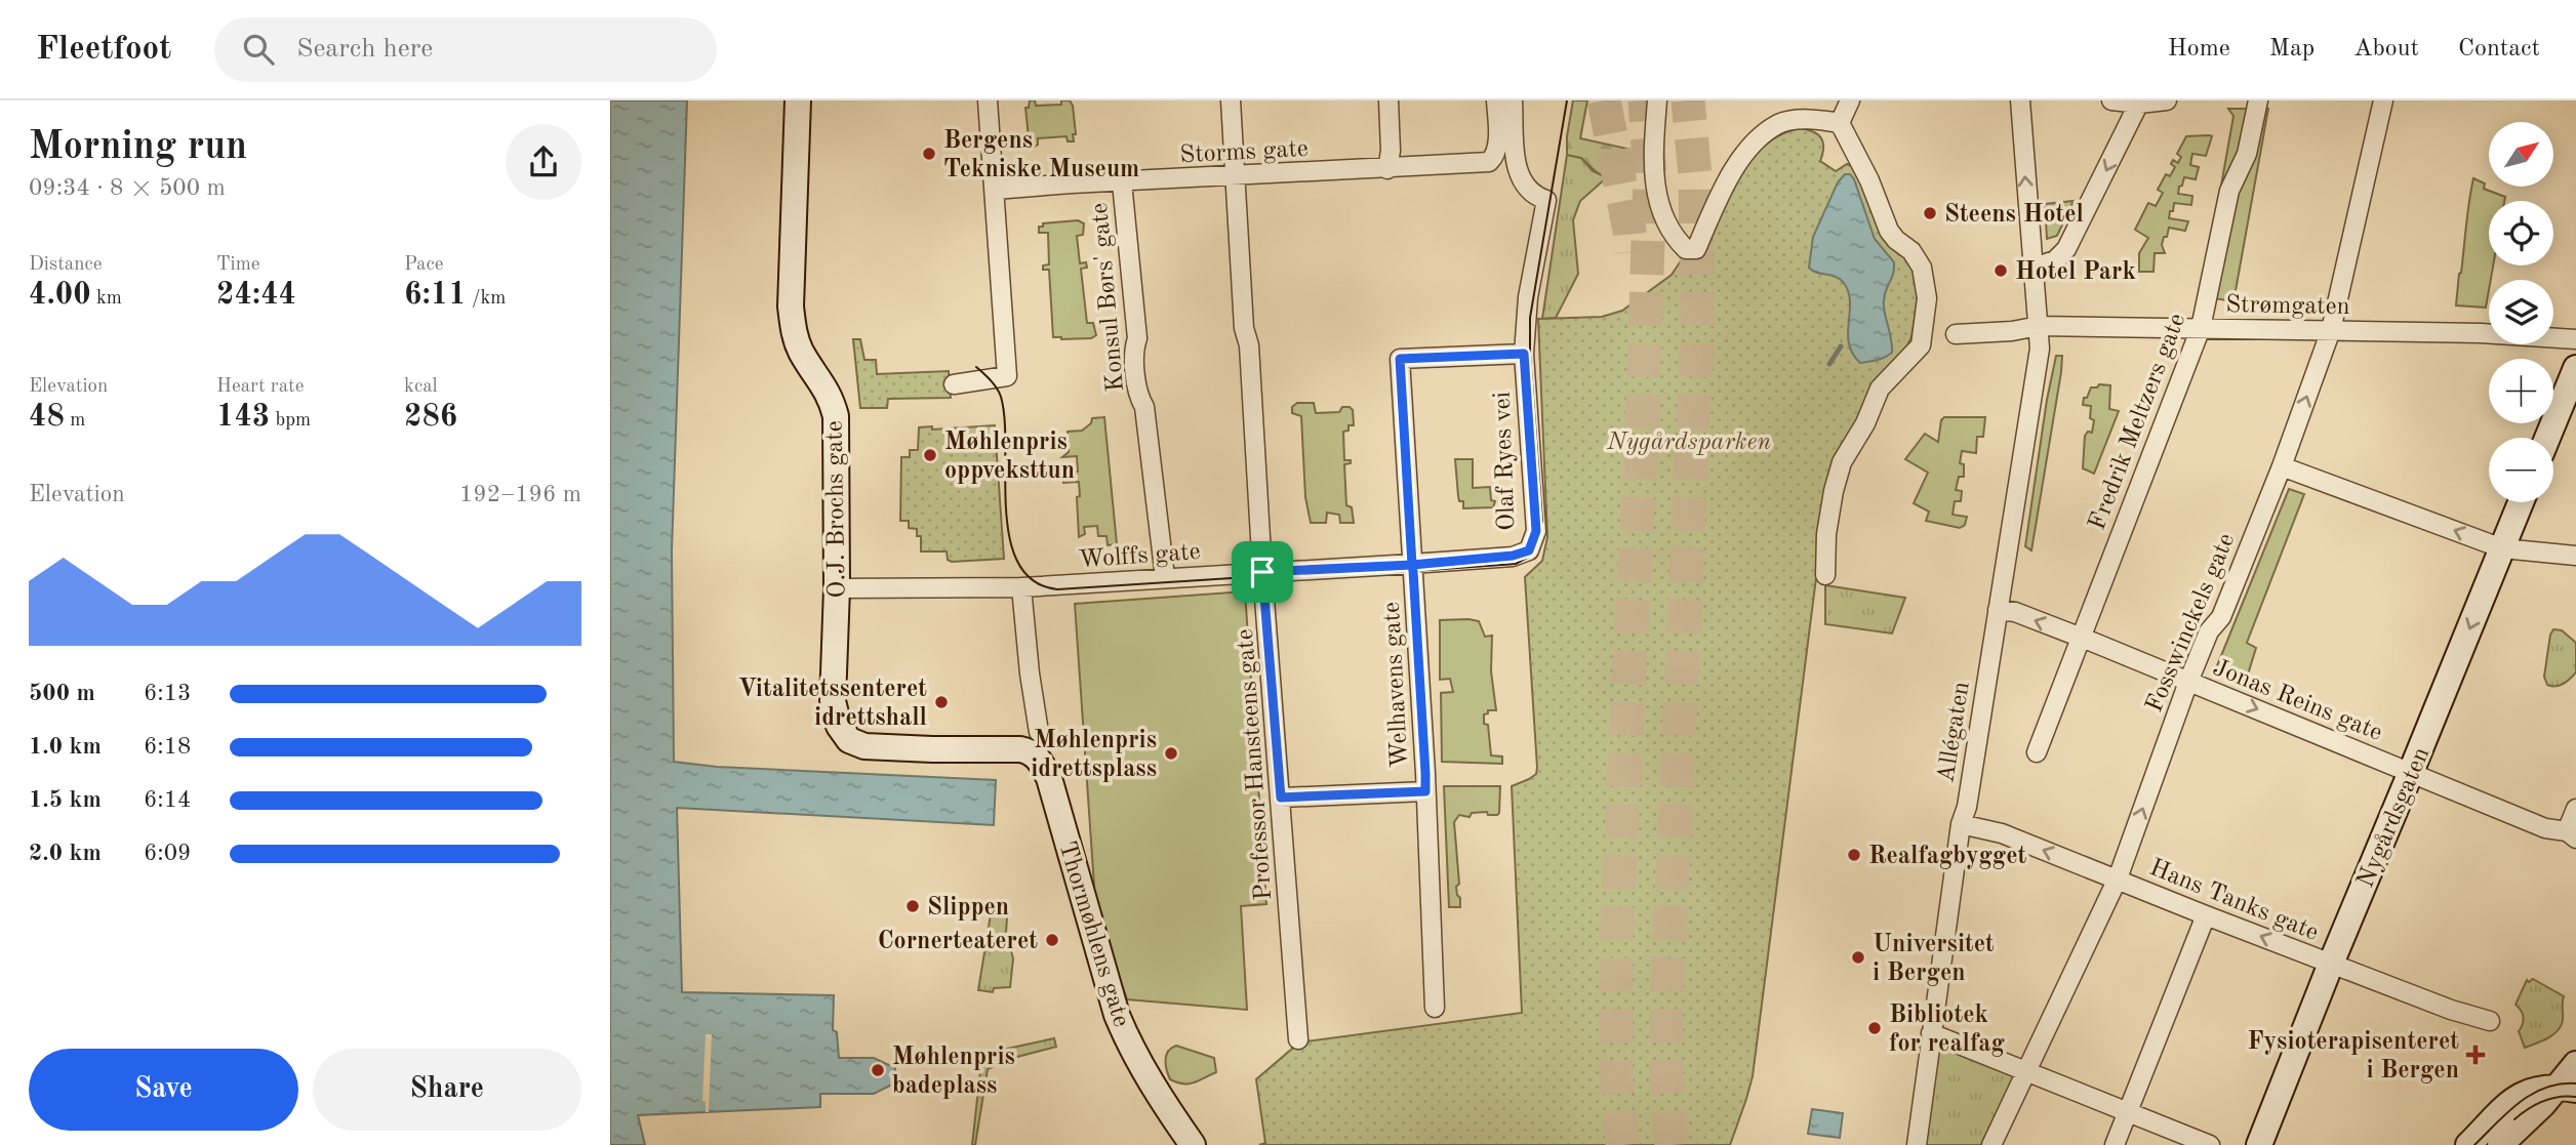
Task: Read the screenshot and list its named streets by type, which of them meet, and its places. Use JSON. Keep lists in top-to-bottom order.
{
  "streets": {
    "main road": ["O.J. Brochs gate", "Nygårdsgaten", "Thormøhlens gate"],
    "street": [
      "Storms gate",
      "Konsul Børs' gate",
      "Strømgaten",
      "Fredrik Meltzers gate",
      "Olaf Ryes vei",
      "Wolffs gate",
      "Fosswinckels gate",
      "Welhavens gate",
      "Jonas Reins gate",
      "Allégaten",
      "Professor Hansteens gate",
      "Hans Tanks gate"
    ]
  },
  "crossings": [
    ["Storms gate", "Konsul Børs' gate"],
    ["Storms gate", "Professor Hansteens gate"],
    ["Konsul Børs' gate", "Wolffs gate"],
    ["Strømgaten", "Fredrik Meltzers gate"],
    ["Strømgaten", "Fosswinckels gate"],
    ["Strømgaten", "Allégaten"],
    ["Fredrik Meltzers gate", "Jonas Reins gate"],
    ["Olaf Ryes vei", "Wolffs gate"],
    ["Olaf Ryes vei", "Welhavens gate"],
    ["O.J. Brochs gate", "Wolffs gate"],
    ["O.J. Brochs gate", "Thormøhlens gate"],
    ["Wolffs gate", "Welhavens gate"],
    ["Wolffs gate", "Professor Hansteens gate"],
    ["Wolffs gate", "Thormøhlens gate"],
    ["Fosswinckels gate", "Jonas Reins gate"],
    ["Fosswinckels gate", "Hans Tanks gate"],
    ["Jonas Reins gate", "Allégaten"],
    ["Jonas Reins gate", "Nygårdsgaten"],
    ["Allégaten", "Hans Tanks gate"],
    ["Nygårdsgaten", "Hans Tanks gate"]
  ],
  "one_way": ["Hans Tanks gate"],
  "parks": ["Nygårdsparken"],
  "places": {
    "other": [
      "Bergens Tekniske Museum",
      "Steens Hotel",
      "Hotel Park",
      "Møhlenpris oppveksttun",
      "Vitalitetssenteret idrettshall",
      "Møhlenpris idrettsplass",
      "Realfagbygget",
      "Slippen",
      "Cornerteateret",
      "Universitet i Bergen",
      "Bibliotek for realfag",
      "Møhlenpris badeplass"
    ],
    "health": ["Fysioterapisenteret i Bergen"]
  },
  "north": "top right",
  "page": {
    "header": "Fleetfoot",
    "search": "Search here",
    "nav": [
      "Home",
      "Map",
      "About",
      "Contact"
    ],
    "heading": ["Morning run", "09:34 · 8 × 500 m"],
    "map_buttons": ["+", "−"],
    "stats": [
      ["Distance", "4.00 km"],
      ["Time", "24:44"],
      ["Pace", "6:11 /km"],
      ["Elevation", "48 m"],
      ["Heart rate", "143 bpm"],
      ["kcal", "286"]
    ],
    "chart": ["Elevation", "192–196 m"],
    "list": [
      {
        "name": "500 m",
        "note": "6:13"
      },
      {
        "name": "1.0 km",
        "note": "6:18"
      },
      {
        "name": "1.5 km",
        "note": "6:14"
      },
      {
        "name": "2.0 km",
        "note": "6:09"
      }
    ],
    "buttons": ["Save", "Share"]
  }
}
